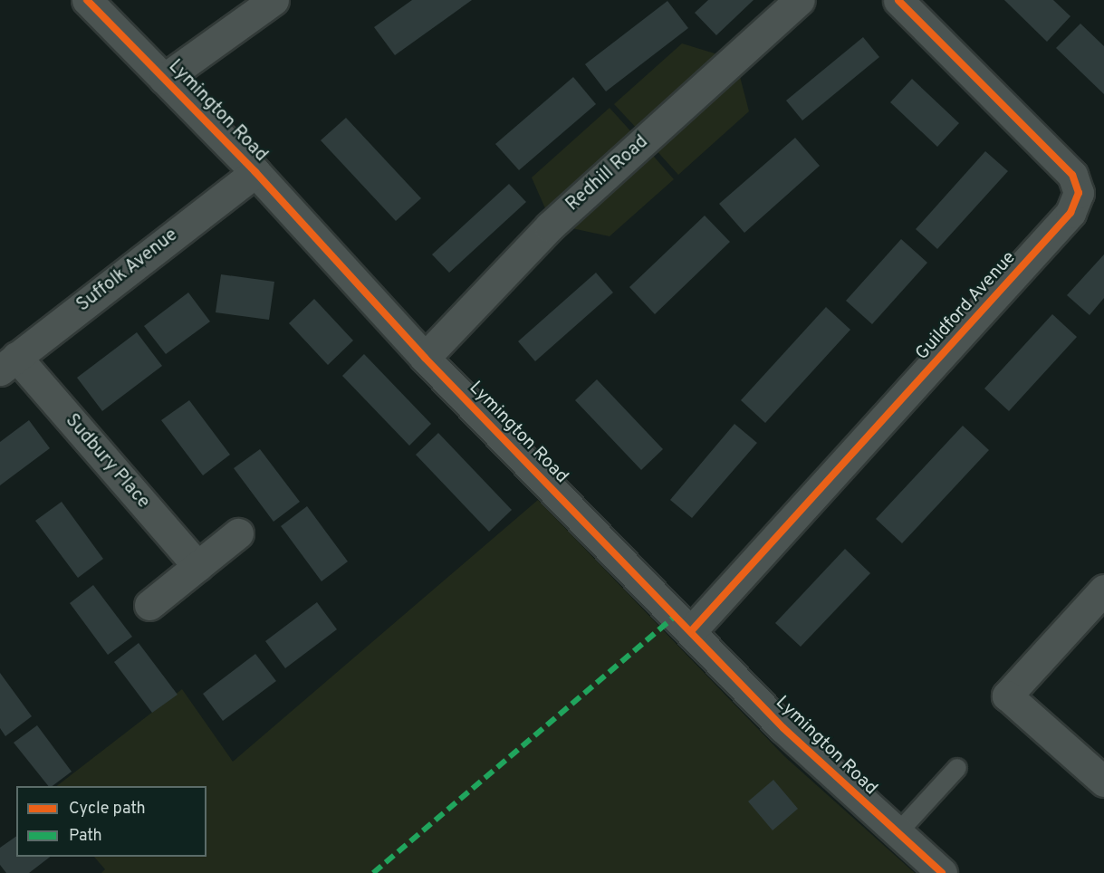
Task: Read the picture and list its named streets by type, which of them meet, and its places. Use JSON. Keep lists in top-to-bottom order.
{
  "streets": {
    "street": [
      "Lymington Road",
      "Redhill Road",
      "Suffolk Avenue",
      "Guildford Avenue",
      "Sudbury Place"
    ]
  },
  "crossings": [
    ["Lymington Road", "Redhill Road"],
    ["Lymington Road", "Suffolk Avenue"],
    ["Lymington Road", "Guildford Avenue"],
    ["Suffolk Avenue", "Sudbury Place"]
  ],
  "legend": ["Cycle path", "Path"]
}
